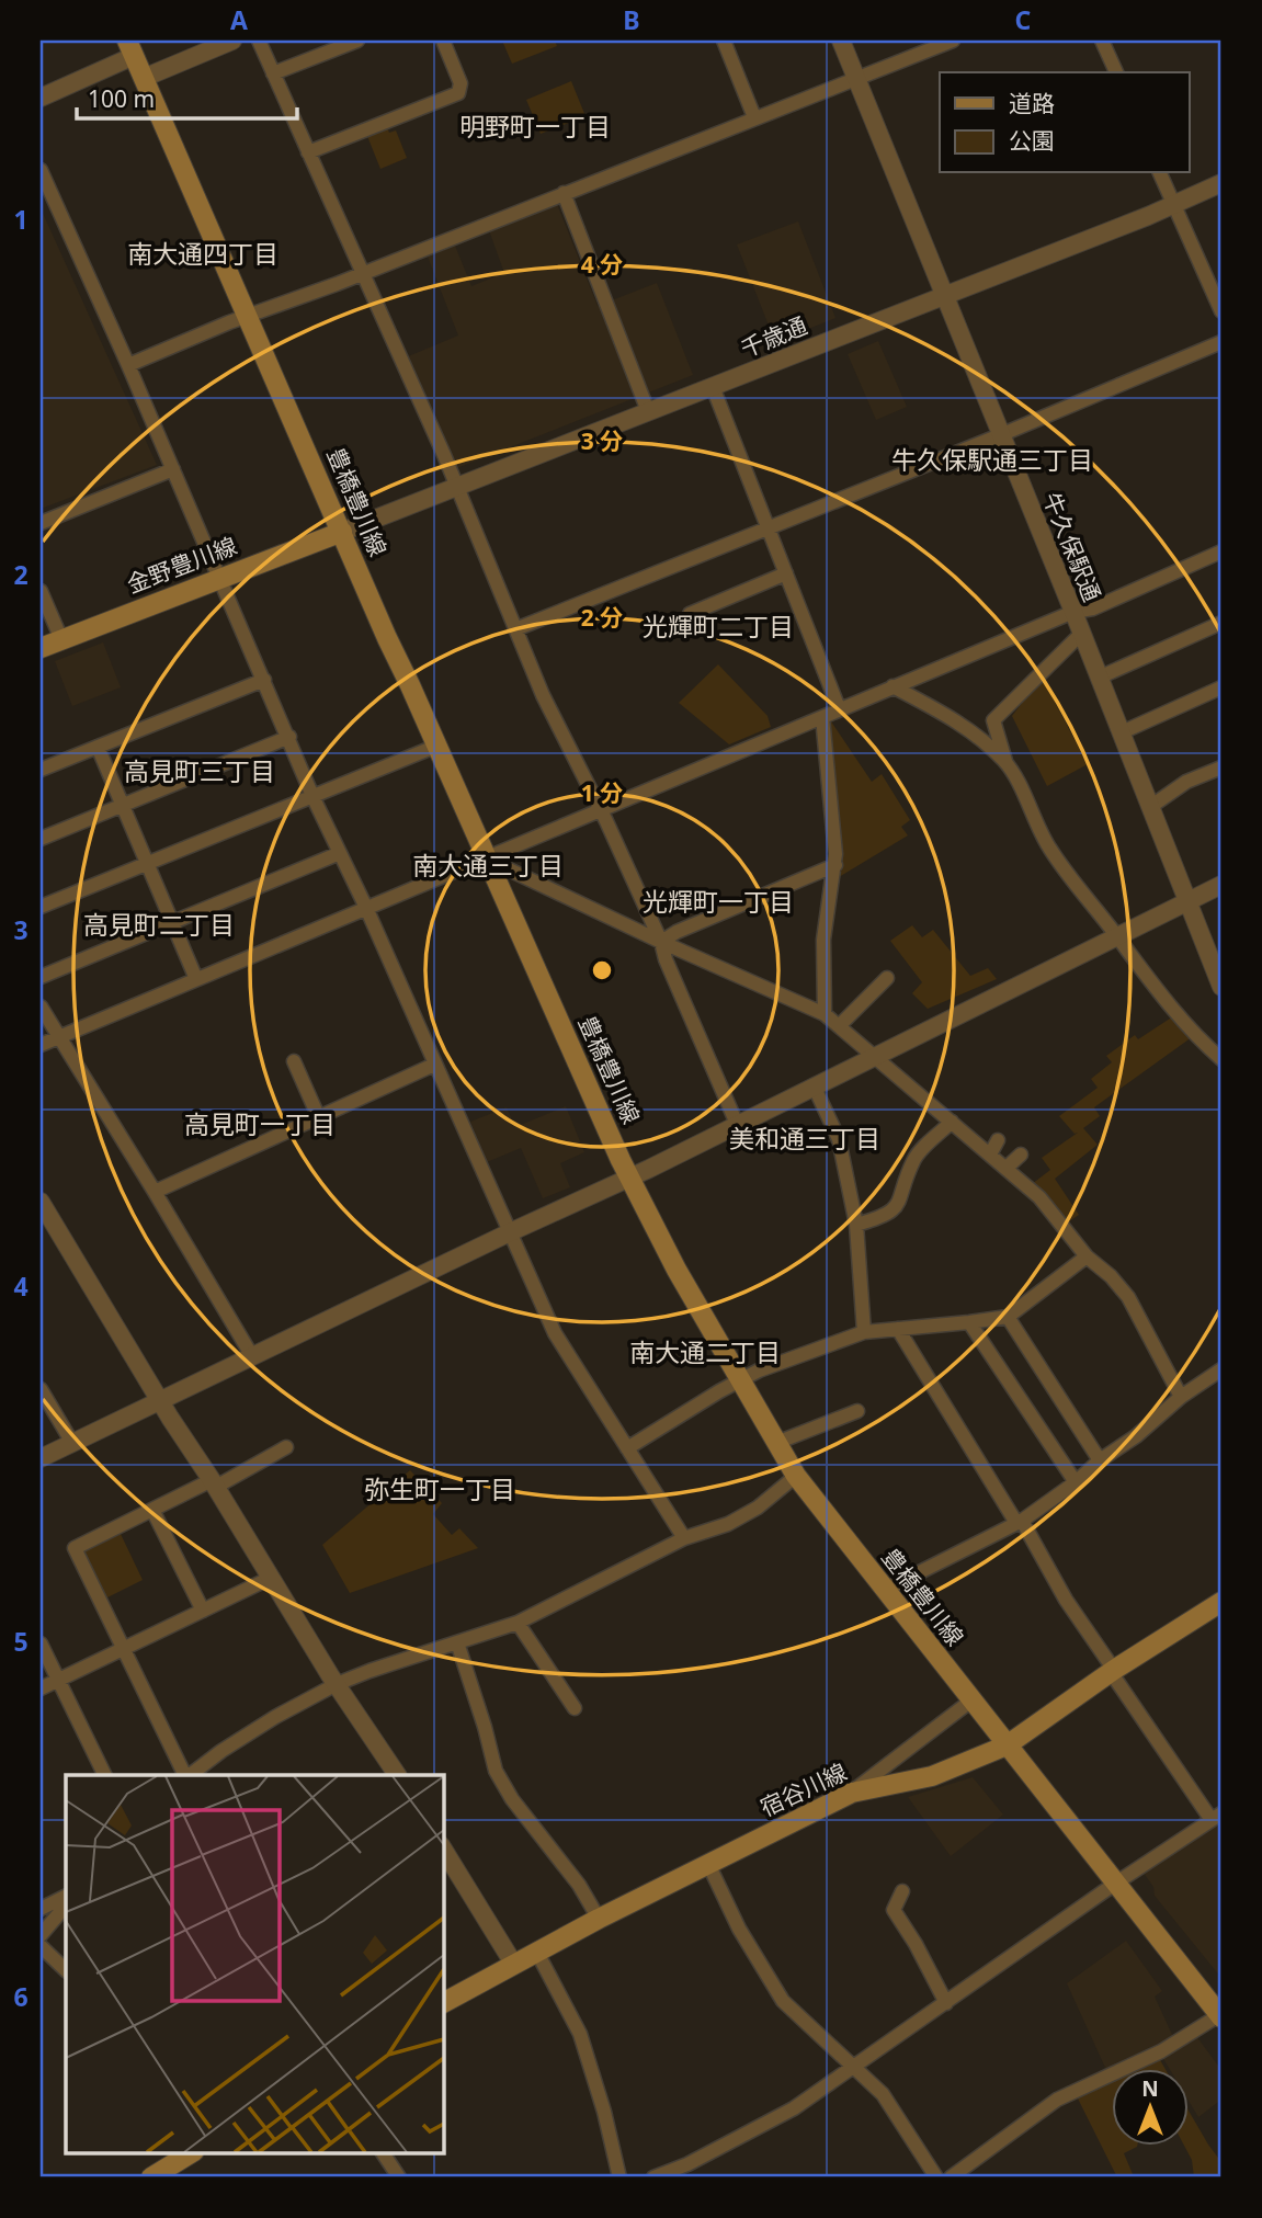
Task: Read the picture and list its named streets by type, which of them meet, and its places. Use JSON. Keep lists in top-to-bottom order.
{
  "streets": {
    "main road": ["豊橋豊川線", "金野豊川線", "宿谷川線"],
    "street": ["千歳通", "牛久保駅通"]
  },
  "crossings": [
    ["千歳通", "豊橋豊川線"],
    ["千歳通", "牛久保駅通"],
    ["千歳通", "金野豊川線"],
    ["豊橋豊川線", "金野豊川線"],
    ["豊橋豊川線", "宿谷川線"]
  ],
  "districts": [
    "明野町一丁目",
    "南大通四丁目",
    "牛久保駅通三丁目",
    "光輝町二丁目",
    "高見町三丁目",
    "南大通三丁目",
    "光輝町一丁目",
    "高見町二丁目",
    "高見町一丁目",
    "美和通三丁目",
    "南大通二丁目",
    "弥生町一丁目"
  ],
  "legend": ["道路", "公園"],
  "scale_bar": "100 m",
  "north": "top",
  "grid": {
    "columns": ["A", "B", "C"],
    "rows": [
      "1",
      "2",
      "3",
      "4",
      "5",
      "6"
    ]
  },
  "rings": [
    "4 分",
    "3 分",
    "2 分",
    "1 分"
  ]
}
